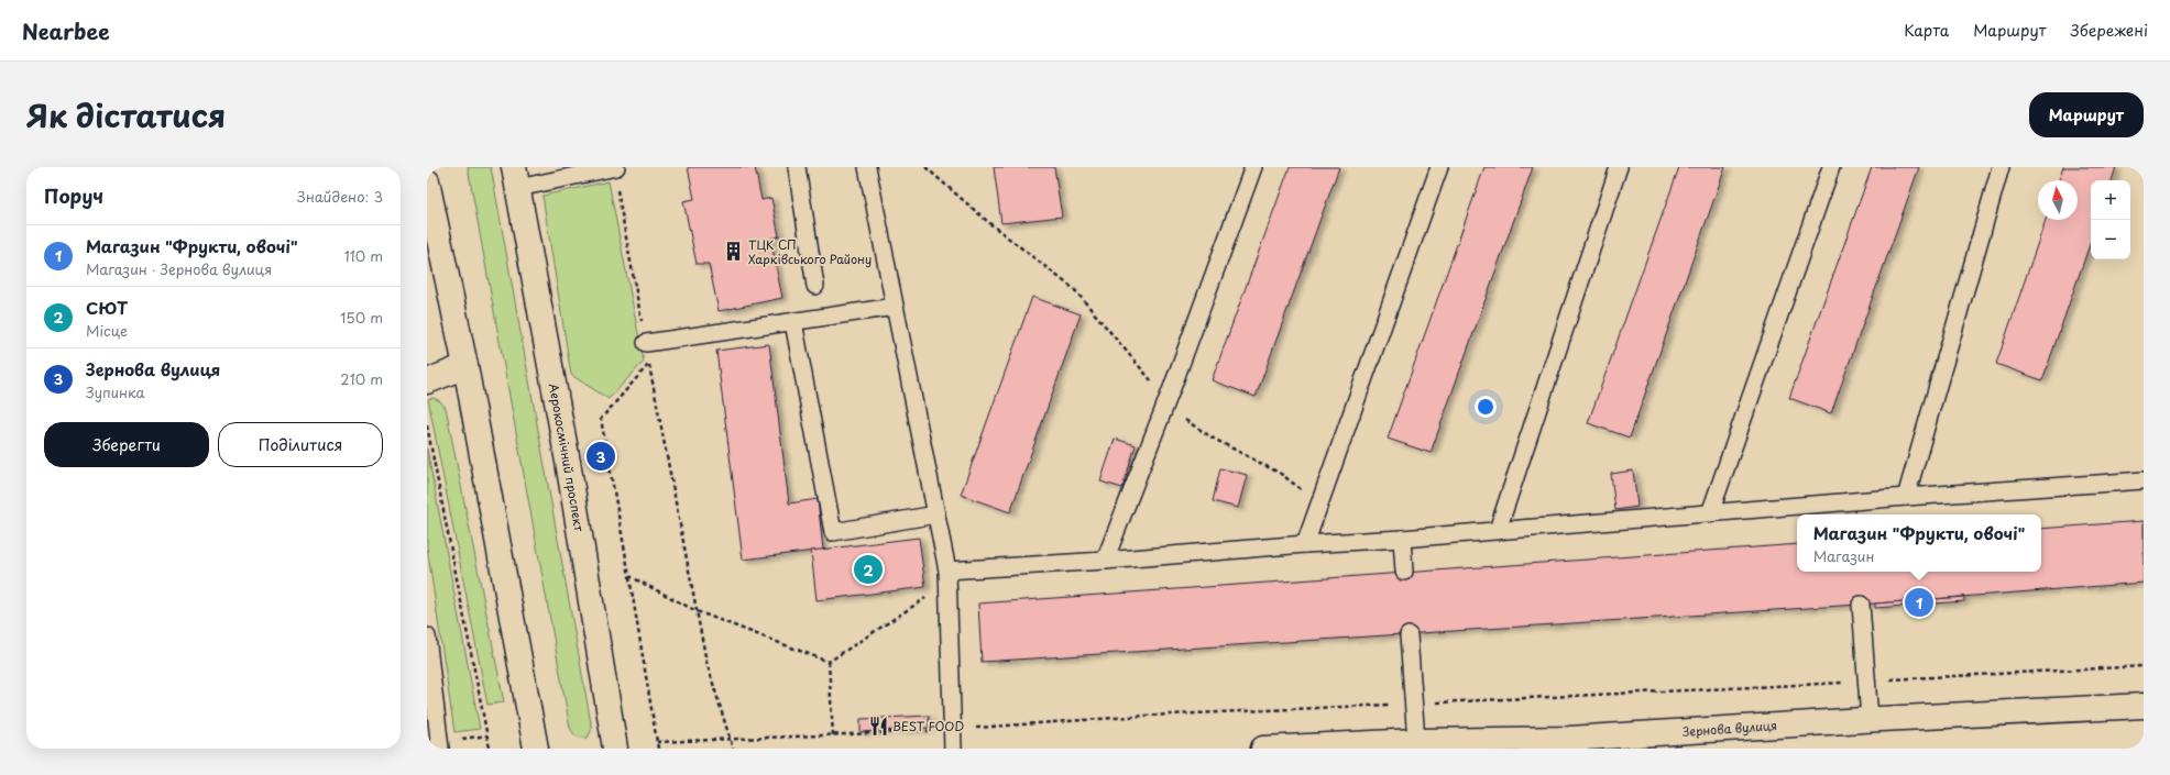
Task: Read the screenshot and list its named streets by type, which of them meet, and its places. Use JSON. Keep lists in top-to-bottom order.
{
  "streets": {
    "main road": ["Аерокосмічний проспект", "Зернова вулиця"]
  },
  "places": {
    "building": ["ТЦК СП Харківського Району"],
    "restaurant": ["BEST FOOD"]
  },
  "north": "top",
  "page": {
    "header": "Nearbee",
    "nav": ["Карта", "Маршрут", "Збережені"],
    "title": "Як дістатися",
    "buttons": [
      "Маршрут",
      ["Зберегти", "Поділитися"]
    ],
    "heading": ["Поруч", "Знайдено: 3"],
    "map_buttons": ["+", "−"],
    "list": [
      {
        "mark": "1",
        "name": "Магазин \"Фрукти, овочі\"",
        "note": "Магазин · Зернова вулиця",
        "value": "110 m"
      },
      {
        "mark": "2",
        "name": "СЮТ",
        "note": "Місце",
        "value": "150 m"
      },
      {
        "mark": "3",
        "name": "Зернова вулиця",
        "note": "Зупинка",
        "value": "210 m"
      }
    ],
    "pins": ["3", "2", "1"],
    "popup": ["Магазин \"Фрукти, овочі\"", "Магазин"]
  }
}
